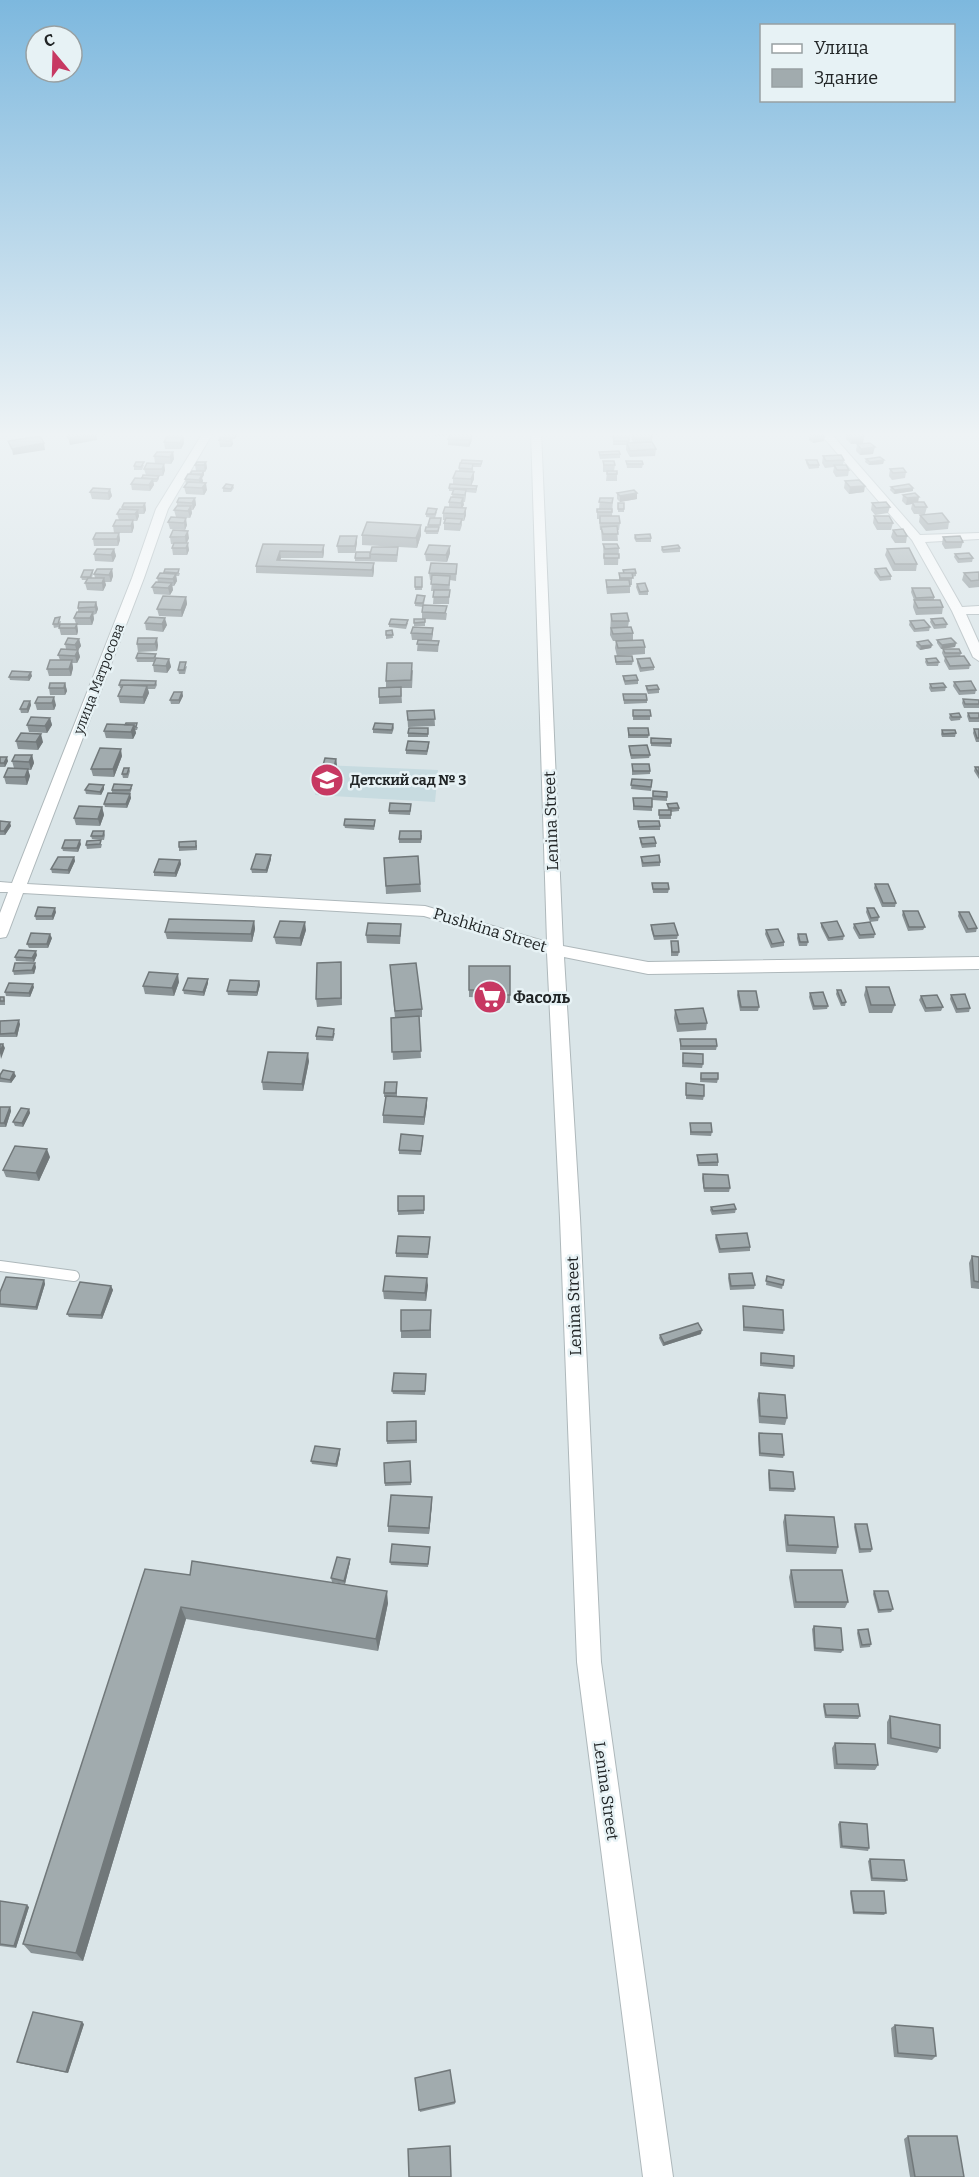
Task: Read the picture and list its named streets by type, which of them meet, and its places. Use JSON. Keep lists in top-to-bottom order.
{
  "streets": {
    "street": ["улица Матросова", "Lenina Street", "Pushkina Street"]
  },
  "crossings": [
    ["улица Матросова", "Pushkina Street"],
    ["Lenina Street", "Pushkina Street"]
  ],
  "places": {
    "school or university": ["Детский сад № 3"],
    "supermarket": ["Фасоль"]
  },
  "legend": ["Улица", "Здание"],
  "north": "top"
}
